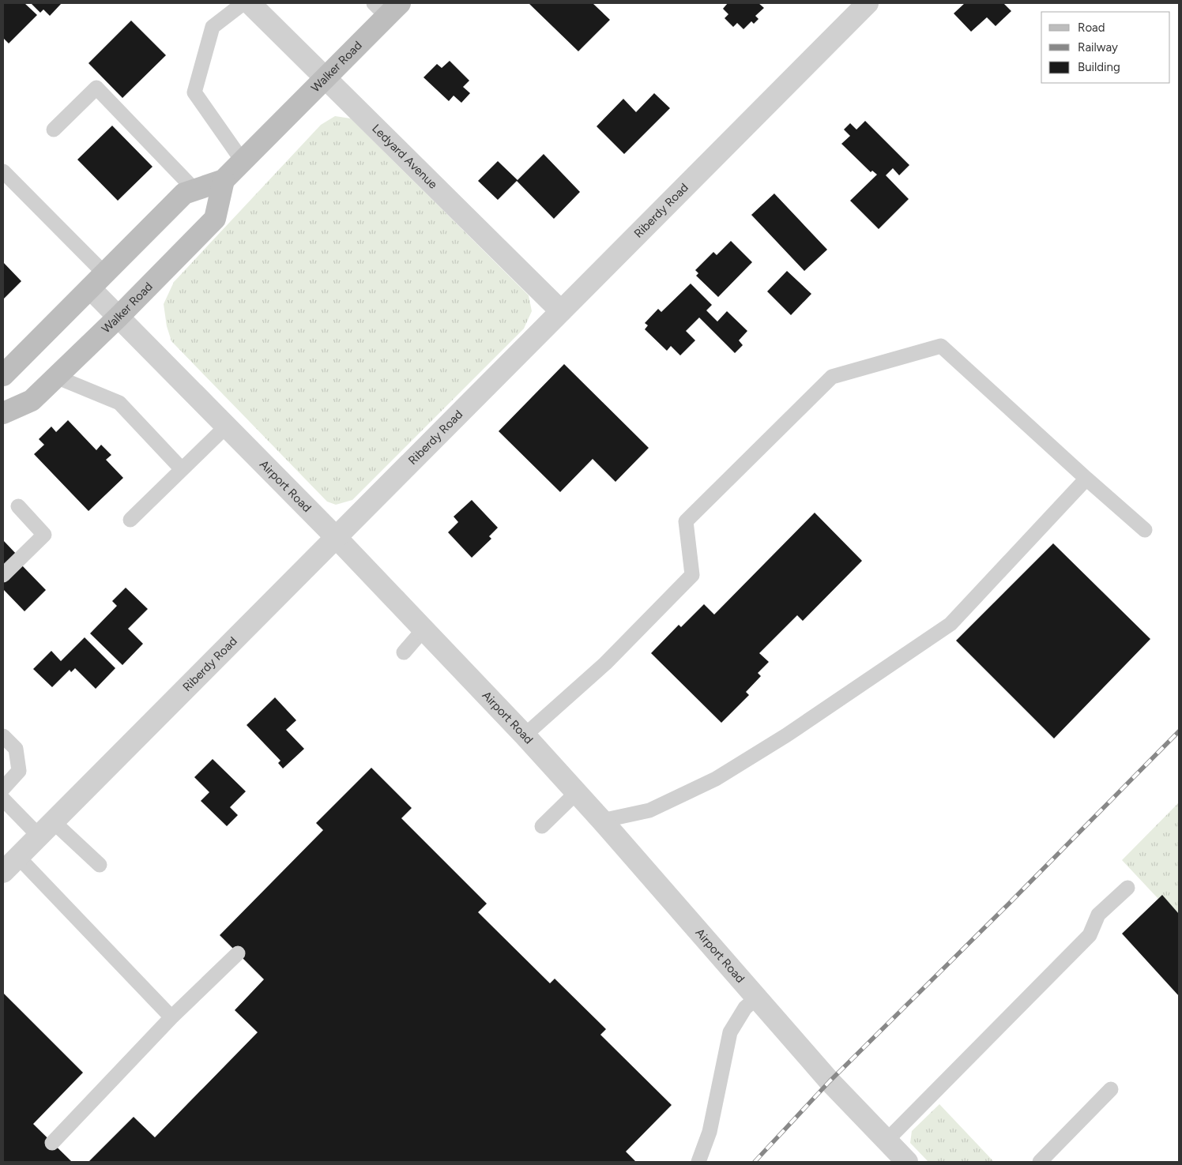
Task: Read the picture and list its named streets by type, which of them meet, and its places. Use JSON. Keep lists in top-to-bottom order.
{
  "streets": {
    "main road": ["Walker Road"],
    "street": ["Ledyard Avenue", "Riberdy Road", "Airport Road"]
  },
  "crossings": [
    ["Walker Road", "Ledyard Avenue"],
    ["Walker Road", "Airport Road"],
    ["Ledyard Avenue", "Riberdy Road"],
    ["Riberdy Road", "Airport Road"]
  ],
  "legend": ["Road", "Railway", "Building"]
}
